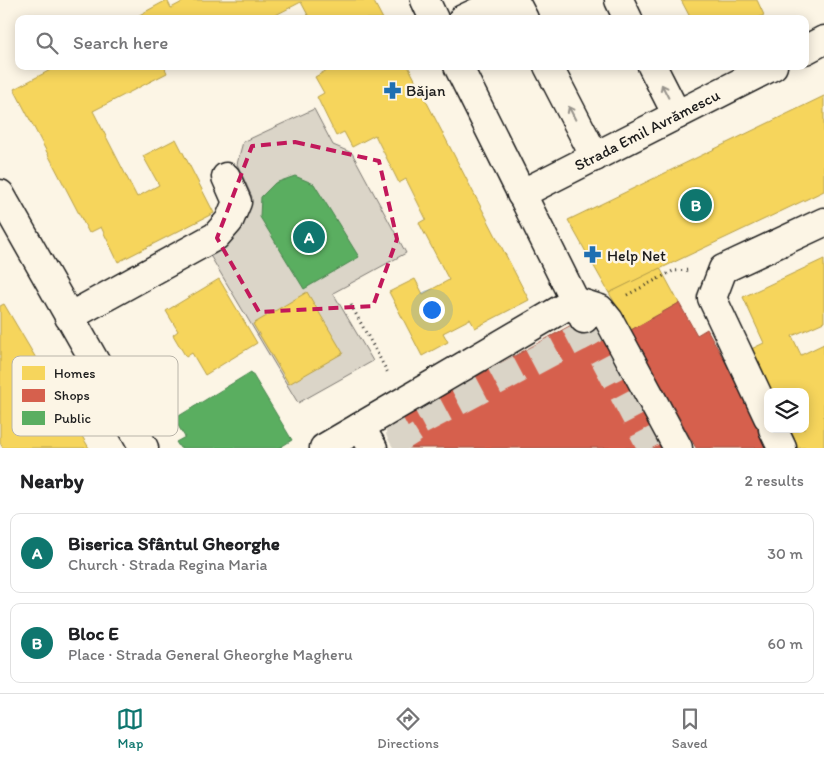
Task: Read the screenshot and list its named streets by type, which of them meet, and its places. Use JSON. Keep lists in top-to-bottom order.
{
  "streets": {
    "street": ["Strada Emil Avrămescu"]
  },
  "places": {
    "pharmacy": ["Băjan", "Help Net"]
  },
  "legend": ["Homes", "Shops", "Public"],
  "page": {
    "search": "Search here",
    "pins": ["B", "A"],
    "heading": ["Nearby", "2 results"],
    "list": [
      {
        "mark": "A",
        "name": "Biserica Sfântul Gheorghe",
        "note": "Church · Strada Regina Maria",
        "value": "30 m"
      },
      {
        "mark": "B",
        "name": "Bloc E",
        "note": "Place · Strada General Gheorghe Magheru",
        "value": "60 m"
      }
    ],
    "nav": ["Map", "Directions", "Saved"]
  }
}
